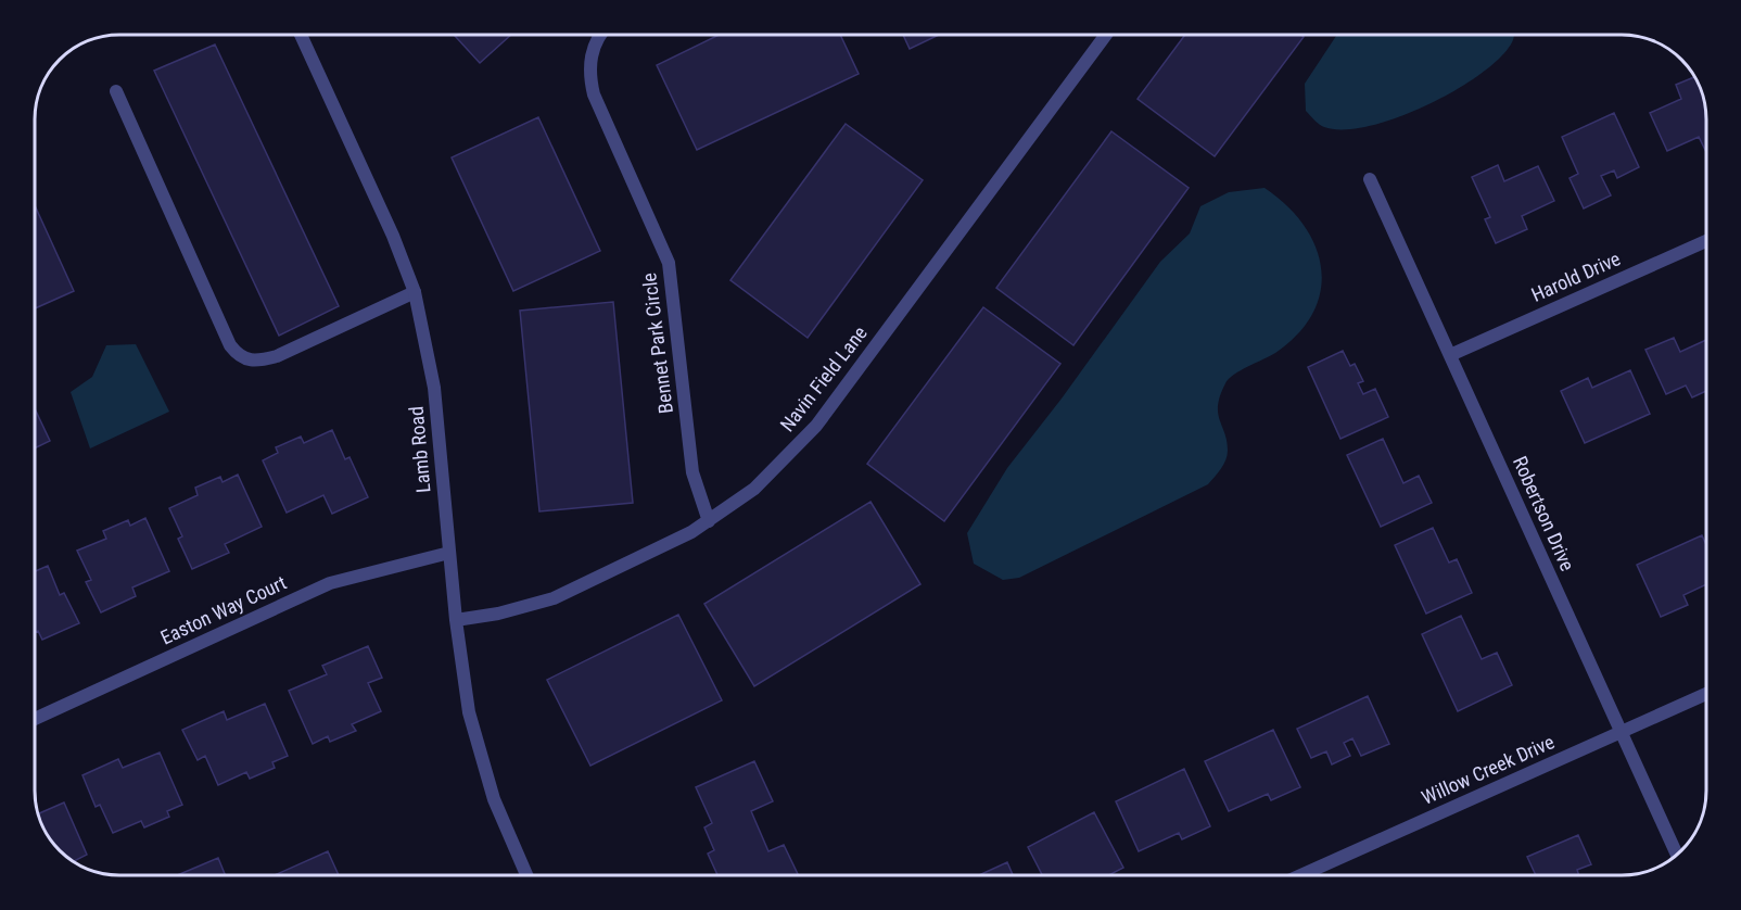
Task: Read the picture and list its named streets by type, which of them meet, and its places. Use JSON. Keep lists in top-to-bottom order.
{
  "streets": {
    "street": [
      "Harold Drive",
      "Bennet Park Circle",
      "Navin Field Lane",
      "Lamb Road",
      "Robertson Drive",
      "Easton Way Court",
      "Willow Creek Drive"
    ]
  },
  "crossings": [
    ["Harold Drive", "Robertson Drive"],
    ["Bennet Park Circle", "Navin Field Lane"],
    ["Navin Field Lane", "Lamb Road"],
    ["Lamb Road", "Easton Way Court"],
    ["Robertson Drive", "Willow Creek Drive"]
  ]
}
